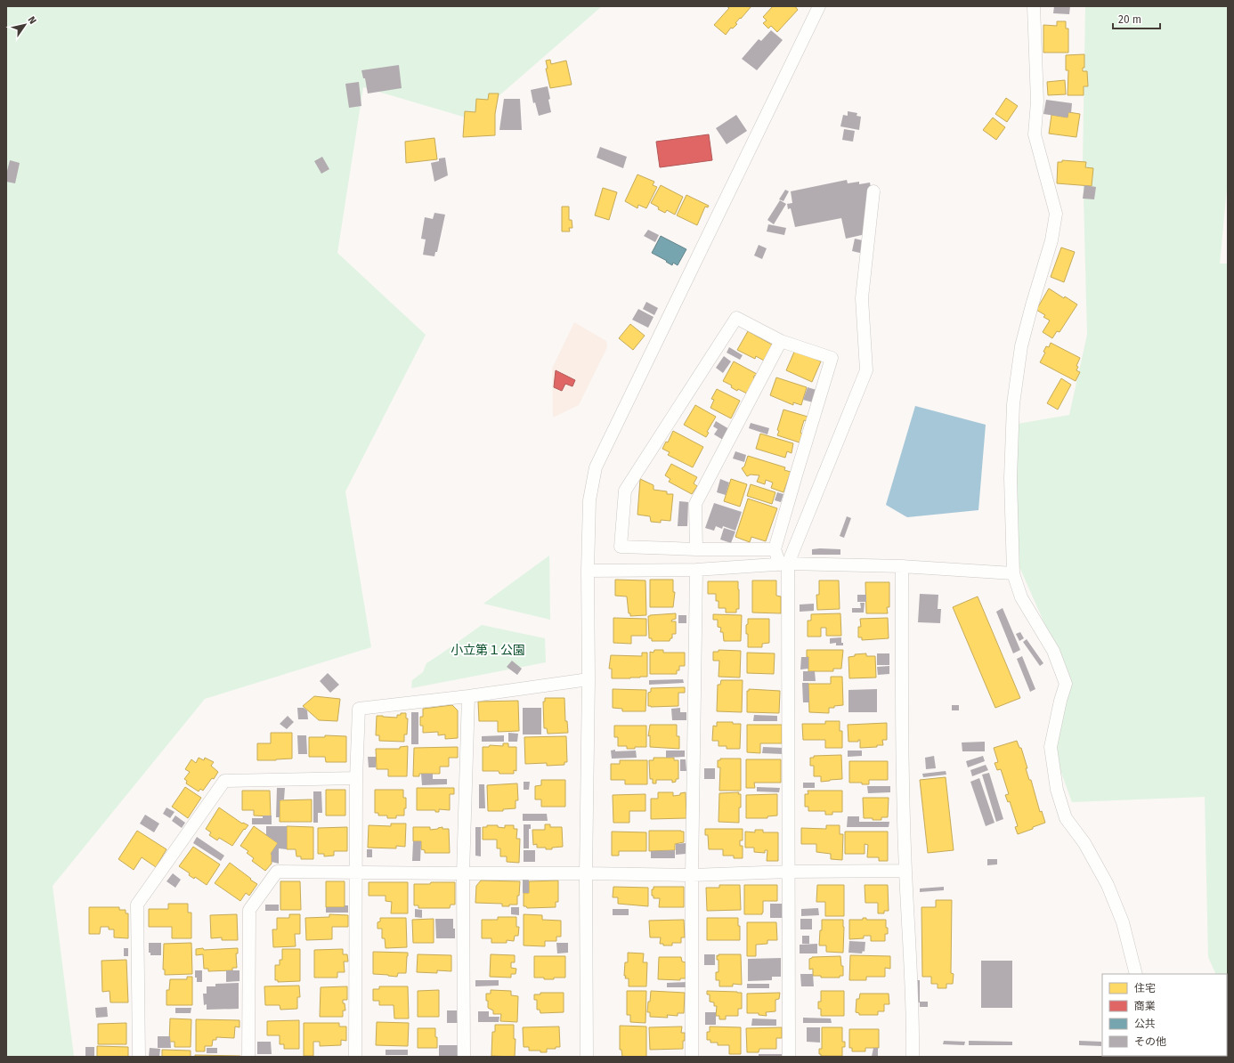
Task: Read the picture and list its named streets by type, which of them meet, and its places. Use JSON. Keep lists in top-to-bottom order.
{
  "parks": ["小立第１公園"],
  "legend": [
    "住宅",
    "商業",
    "公共",
    "その他"
  ],
  "scale_bar": "20 m",
  "north": "top right"
}
